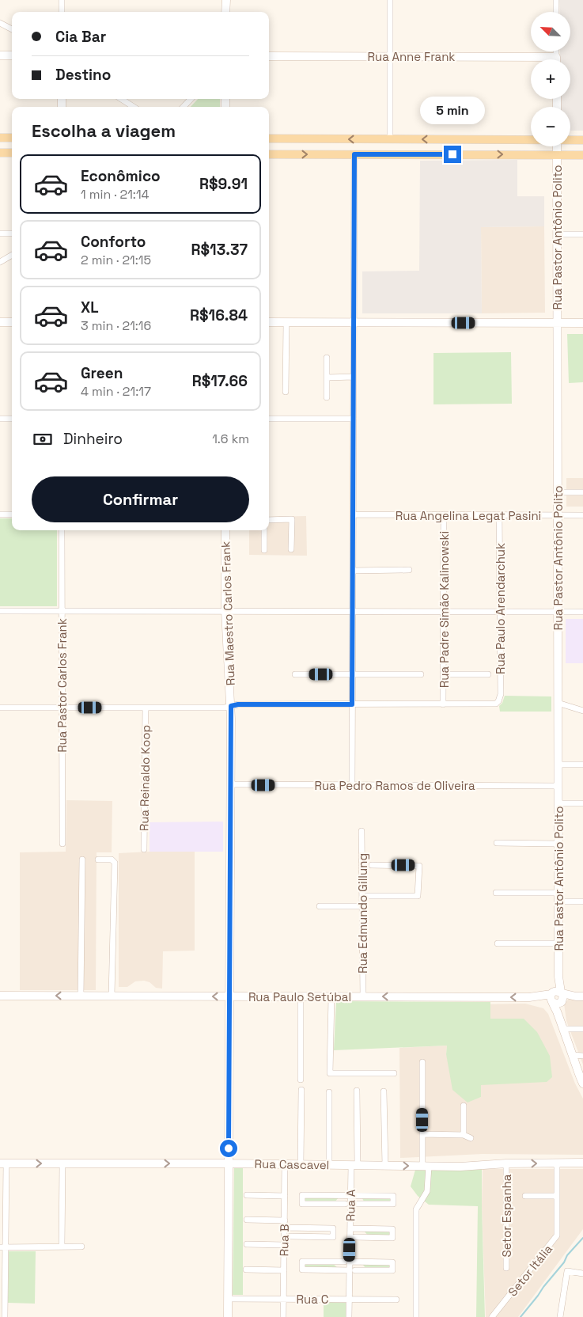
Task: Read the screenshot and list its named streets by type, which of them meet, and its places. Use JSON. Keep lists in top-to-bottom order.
{
  "streets": {
    "main road": [
      "Rua Anne Frank",
      "Rua Pastor Antônio Polito",
      "Rua Maestro Carlos Frank",
      "Rua Paulo Setúbal",
      "Rua Cascavel"
    ],
    "street": [
      "Rua Angelina Legat Pasini",
      "Rua Paulo Arendarchuk",
      "Rua Padre Simão Kalinowski",
      "Rua Pastor Carlos Frank",
      "Rua Reinaldo Koop",
      "Rua Pedro Ramos de Oliveira",
      "Rua Edmundo Gillung",
      "Rua A",
      "Setor Espanha",
      "Rua B",
      "Setor Itália",
      "Rua C"
    ]
  },
  "crossings": [
    ["Rua Pastor Antônio Polito", "Rua Angelina Legat Pasini"],
    ["Rua Pastor Antônio Polito", "Rua Pedro Ramos de Oliveira"],
    ["Rua Pastor Antônio Polito", "Rua Paulo Setúbal"],
    ["Rua Angelina Legat Pasini", "Rua Paulo Arendarchuk"],
    ["Rua Angelina Legat Pasini", "Rua Padre Simão Kalinowski"],
    ["Rua Paulo Arendarchuk", "Rua Padre Simão Kalinowski"],
    ["Rua Maestro Carlos Frank", "Rua Pedro Ramos de Oliveira"],
    ["Rua Maestro Carlos Frank", "Rua Paulo Setúbal"],
    ["Rua Maestro Carlos Frank", "Rua Cascavel"],
    ["Rua Maestro Carlos Frank", "Rua C"],
    ["Rua Edmundo Gillung", "Rua Paulo Setúbal"],
    ["Rua Cascavel", "Rua A"],
    ["Rua Cascavel", "Setor Espanha"],
    ["Rua Cascavel", "Rua B"],
    ["Rua Cascavel", "Setor Itália"],
    ["Rua A", "Rua C"],
    ["Rua B", "Rua C"]
  ],
  "one_way": ["Rua Paulo Setúbal", "Rua Cascavel"],
  "north": "top left",
  "page": {
    "map_buttons": ["+", "−"],
    "banner": ["Cia Bar", "Destino"],
    "bubble": "5 min",
    "heading": "Escolha a viagem",
    "list": [
      {
        "name": "Econômico",
        "note": "1 min · 21:14",
        "value": "R$9.91"
      },
      {
        "name": "Conforto",
        "note": "2 min · 21:15",
        "value": "R$13.37"
      },
      {
        "name": "XL",
        "note": "3 min · 21:16",
        "value": "R$16.84"
      },
      {
        "name": "Green",
        "note": "4 min · 21:17",
        "value": "R$17.66"
      }
    ],
    "pay": ["Dinheiro", "1.6 km"],
    "buttons": "Confirmar"
  }
}
